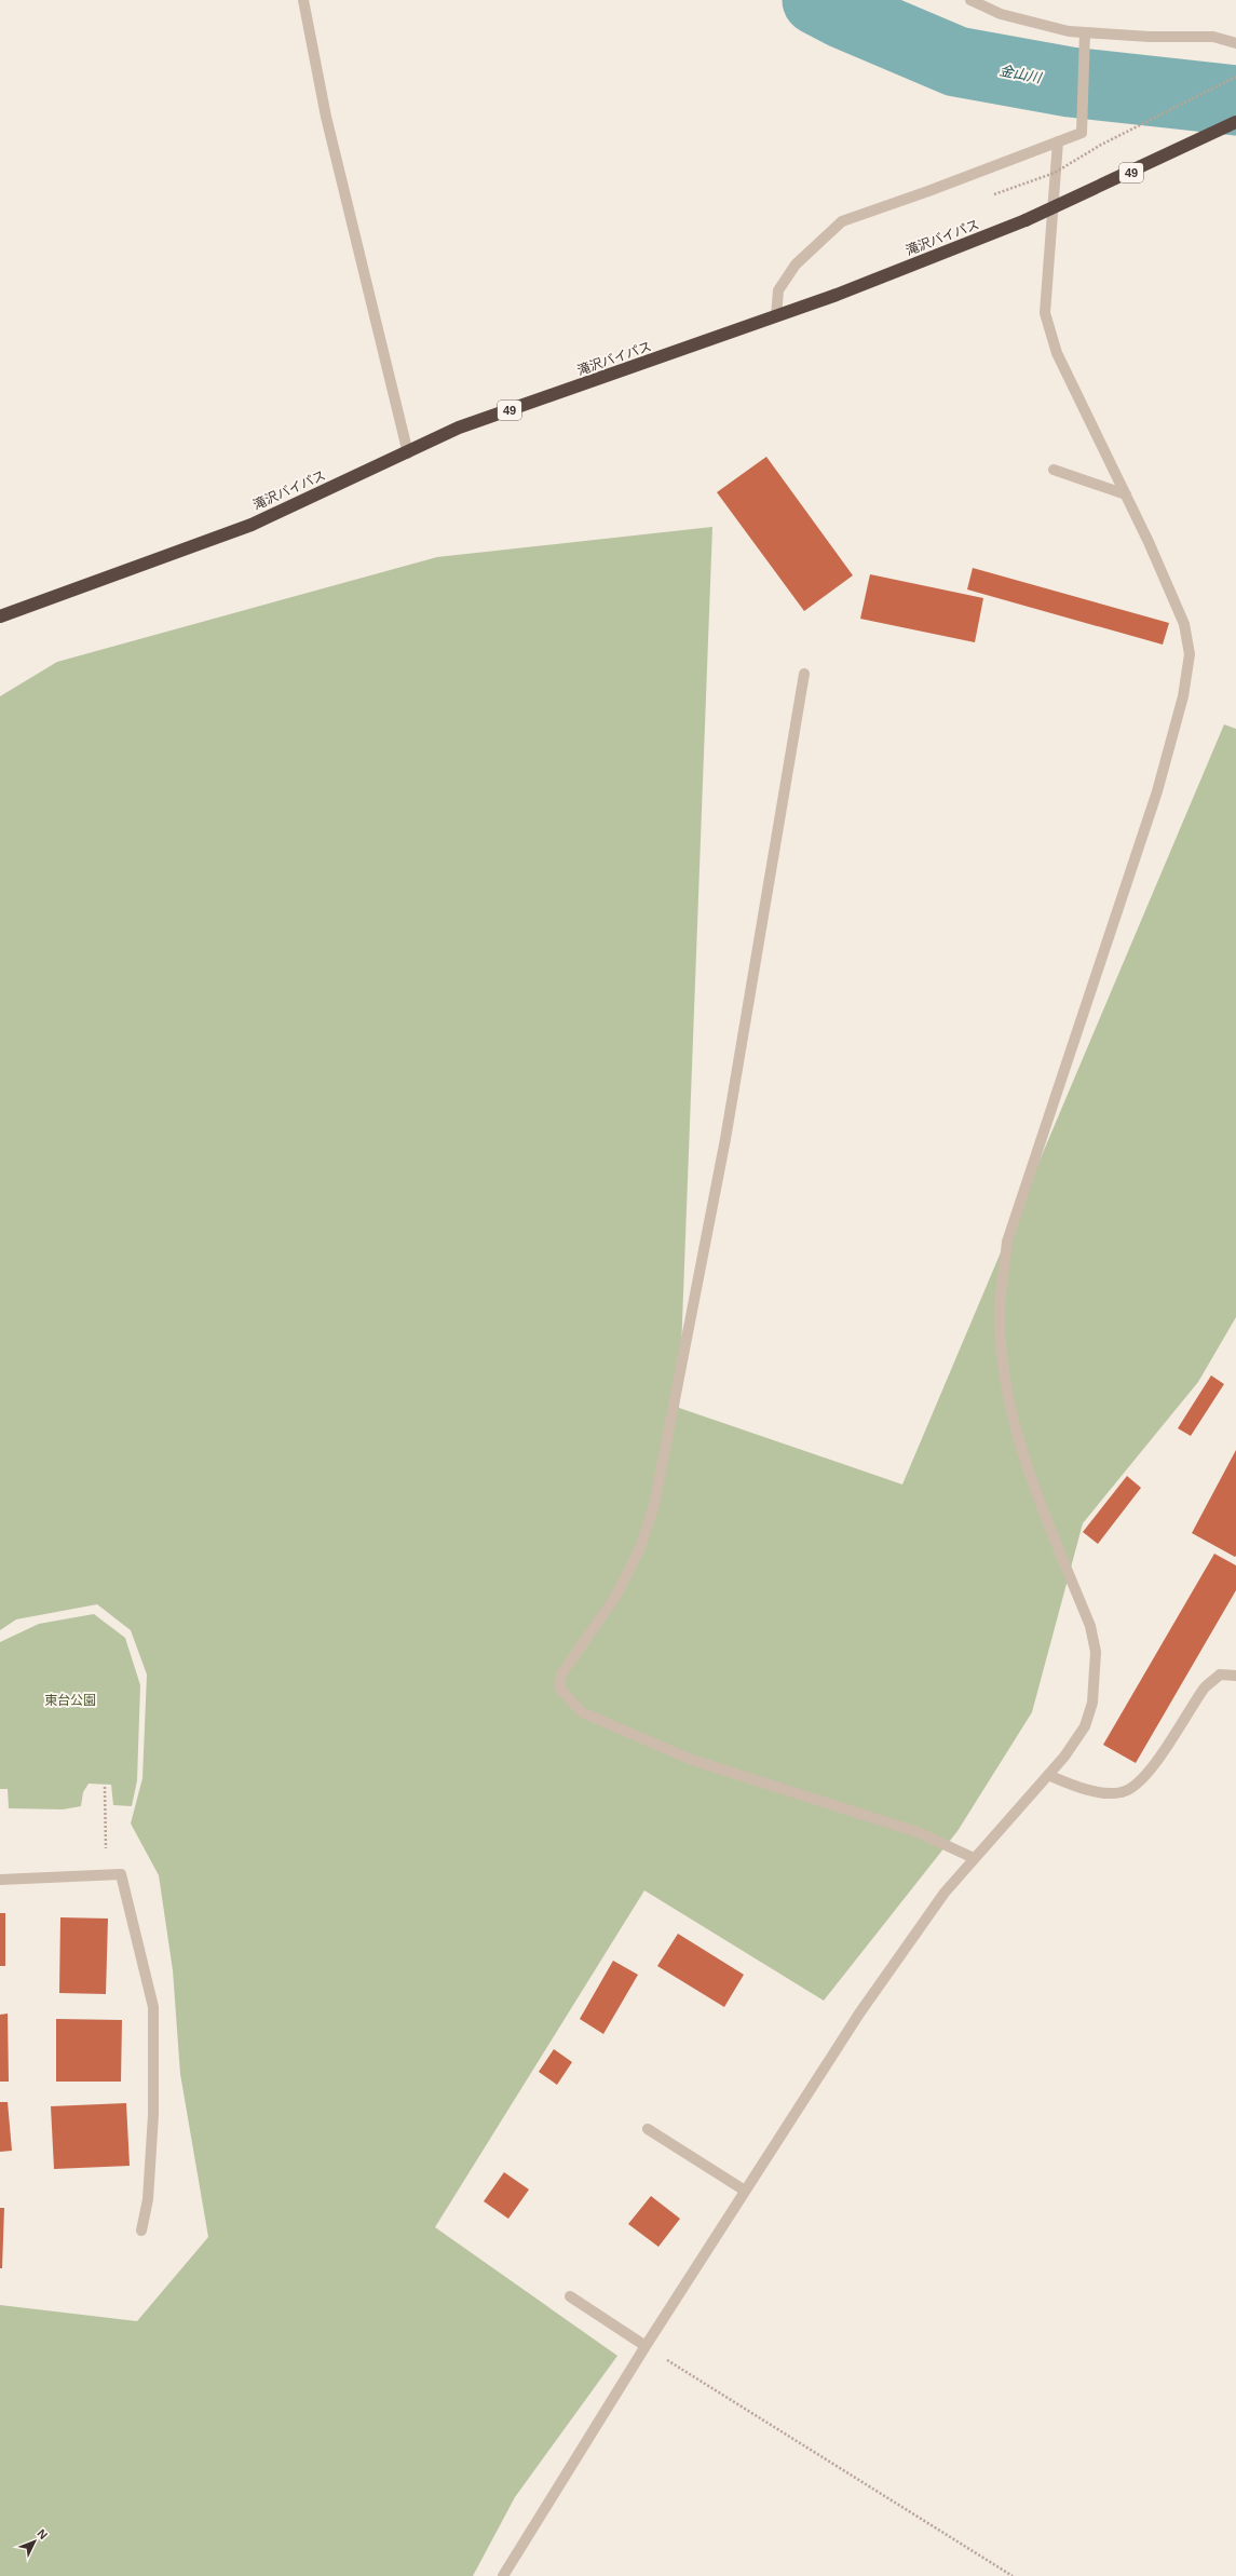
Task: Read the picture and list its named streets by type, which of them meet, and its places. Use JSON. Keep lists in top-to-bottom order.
{
  "streets": {
    "highway": ["49", "滝沢バイパス"]
  },
  "water": ["金山川"],
  "parks": ["東台公園"],
  "north": "top right"
}
